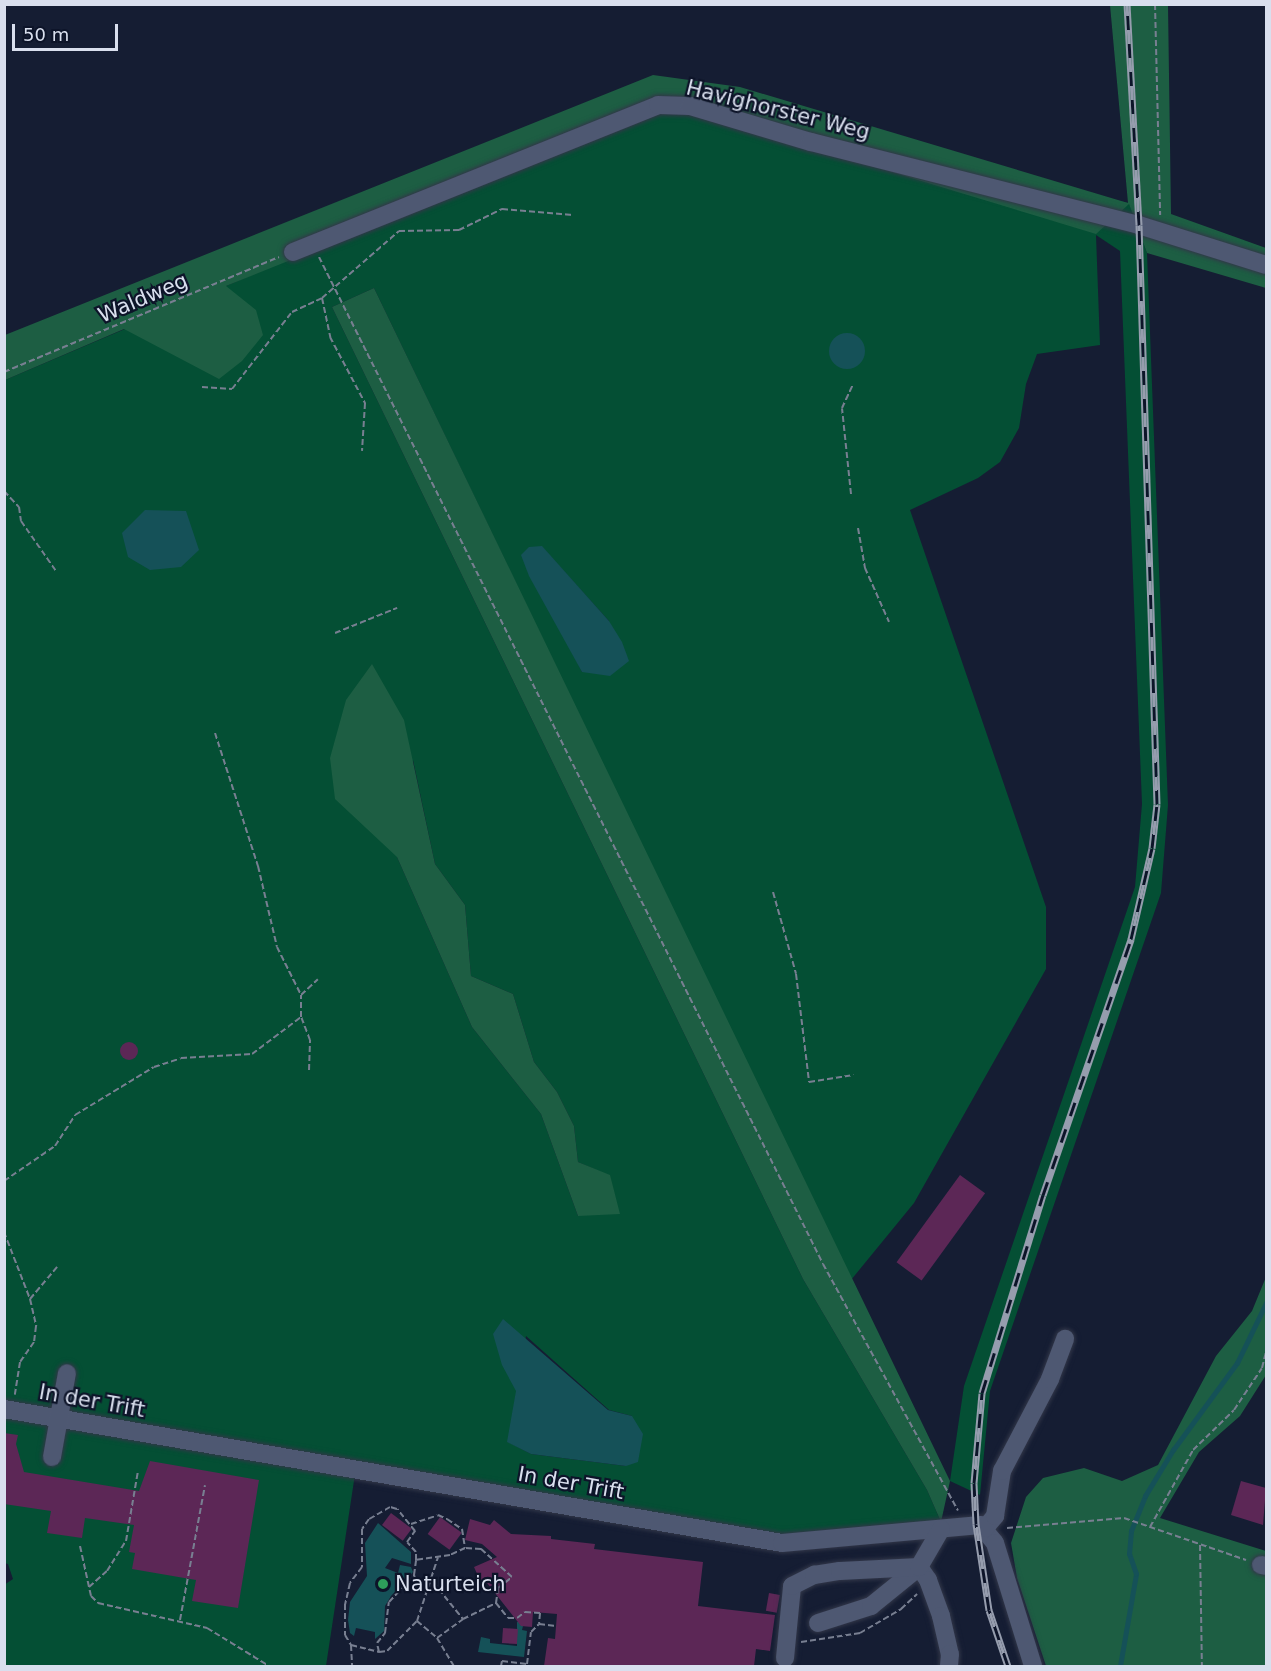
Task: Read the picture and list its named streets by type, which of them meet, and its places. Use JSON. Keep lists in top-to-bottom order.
{
  "streets": {
    "street": ["Havighorster Weg", "In der Trift"],
    "path": ["Waldweg"]
  },
  "crossings": [
    ["Havighorster Weg", "Waldweg"]
  ],
  "places": ["Naturteich"],
  "scale_bar": "50 m"
}
